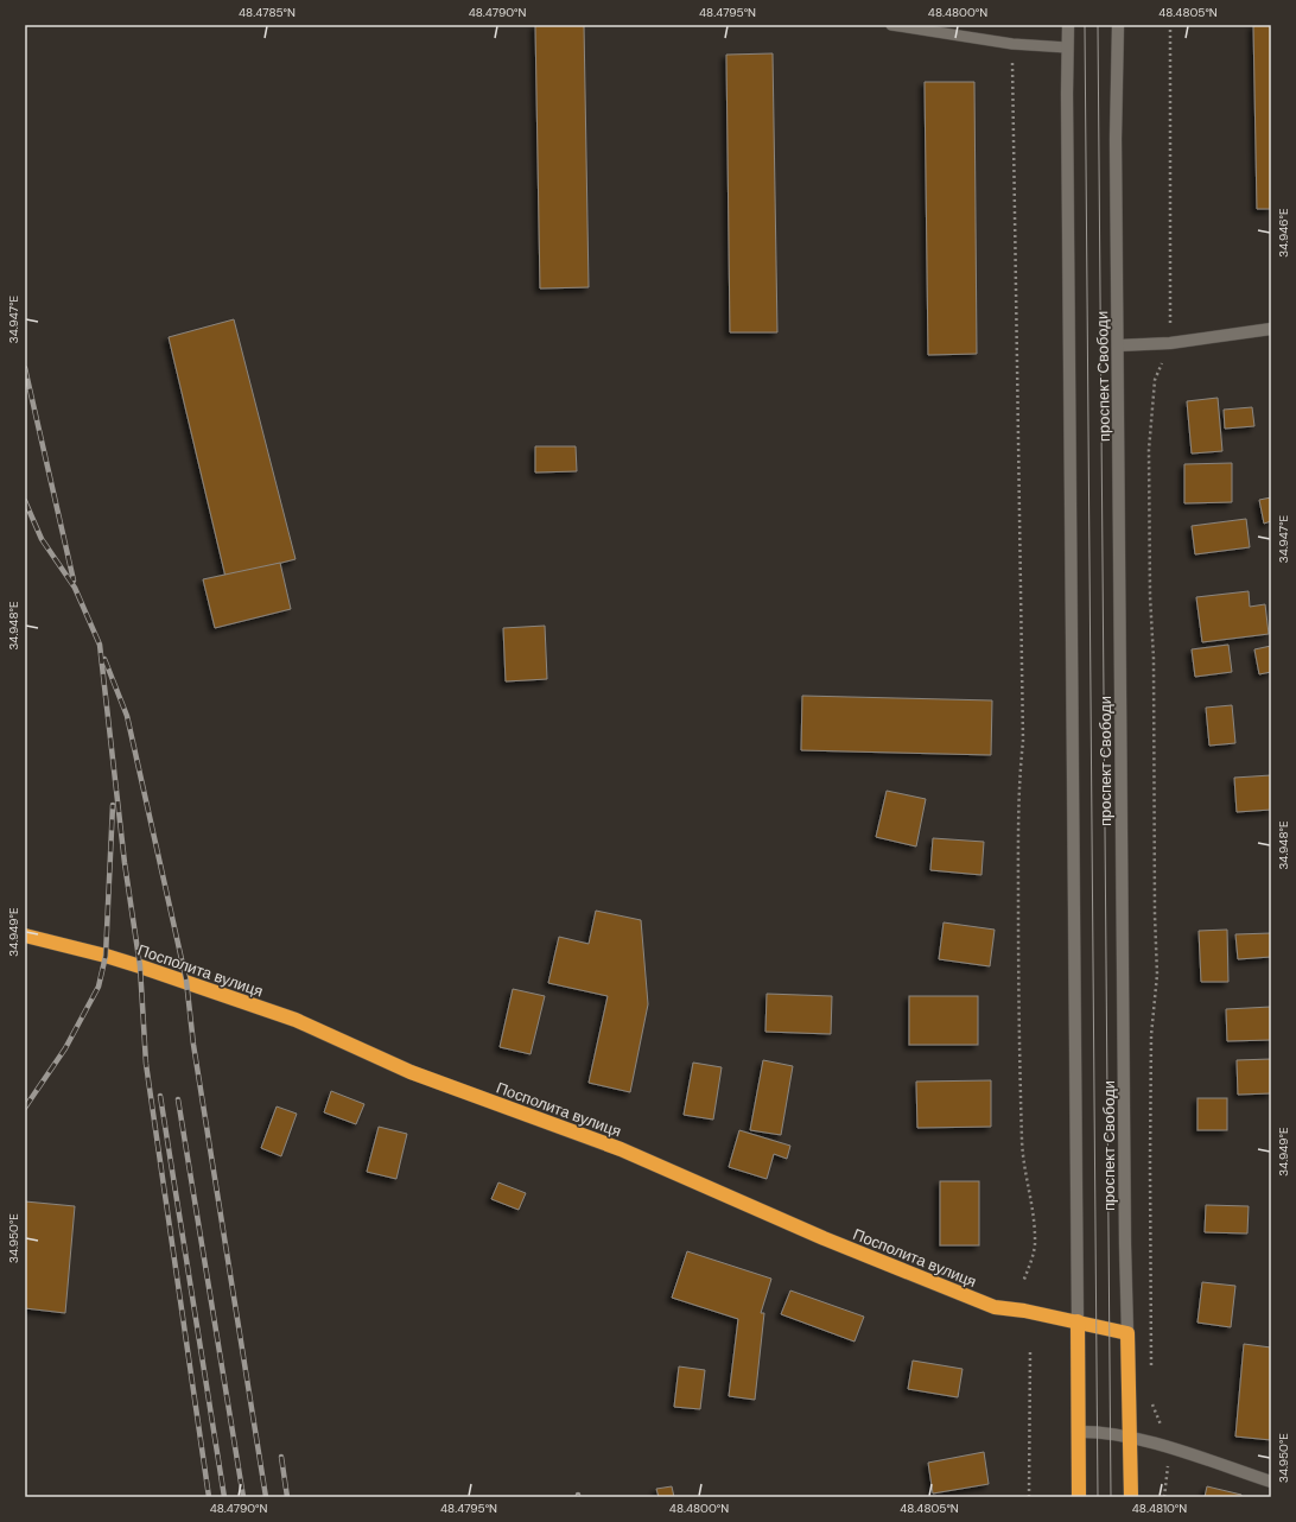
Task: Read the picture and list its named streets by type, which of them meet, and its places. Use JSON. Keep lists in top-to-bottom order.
{
  "streets": {
    "highway": ["проспект Свободи", "Посполита вулиця"]
  },
  "crossings": [
    ["проспект Свободи", "Посполита вулиця"]
  ],
  "coordinates": [
    "48.4785°N",
    "48.4790°N",
    "48.4795°N",
    "48.4800°N",
    "48.4805°N",
    "34.946°E",
    "34.947°E",
    "34.948°E",
    "34.949°E",
    "34.950°E",
    "48.4810°N"
  ]
}
